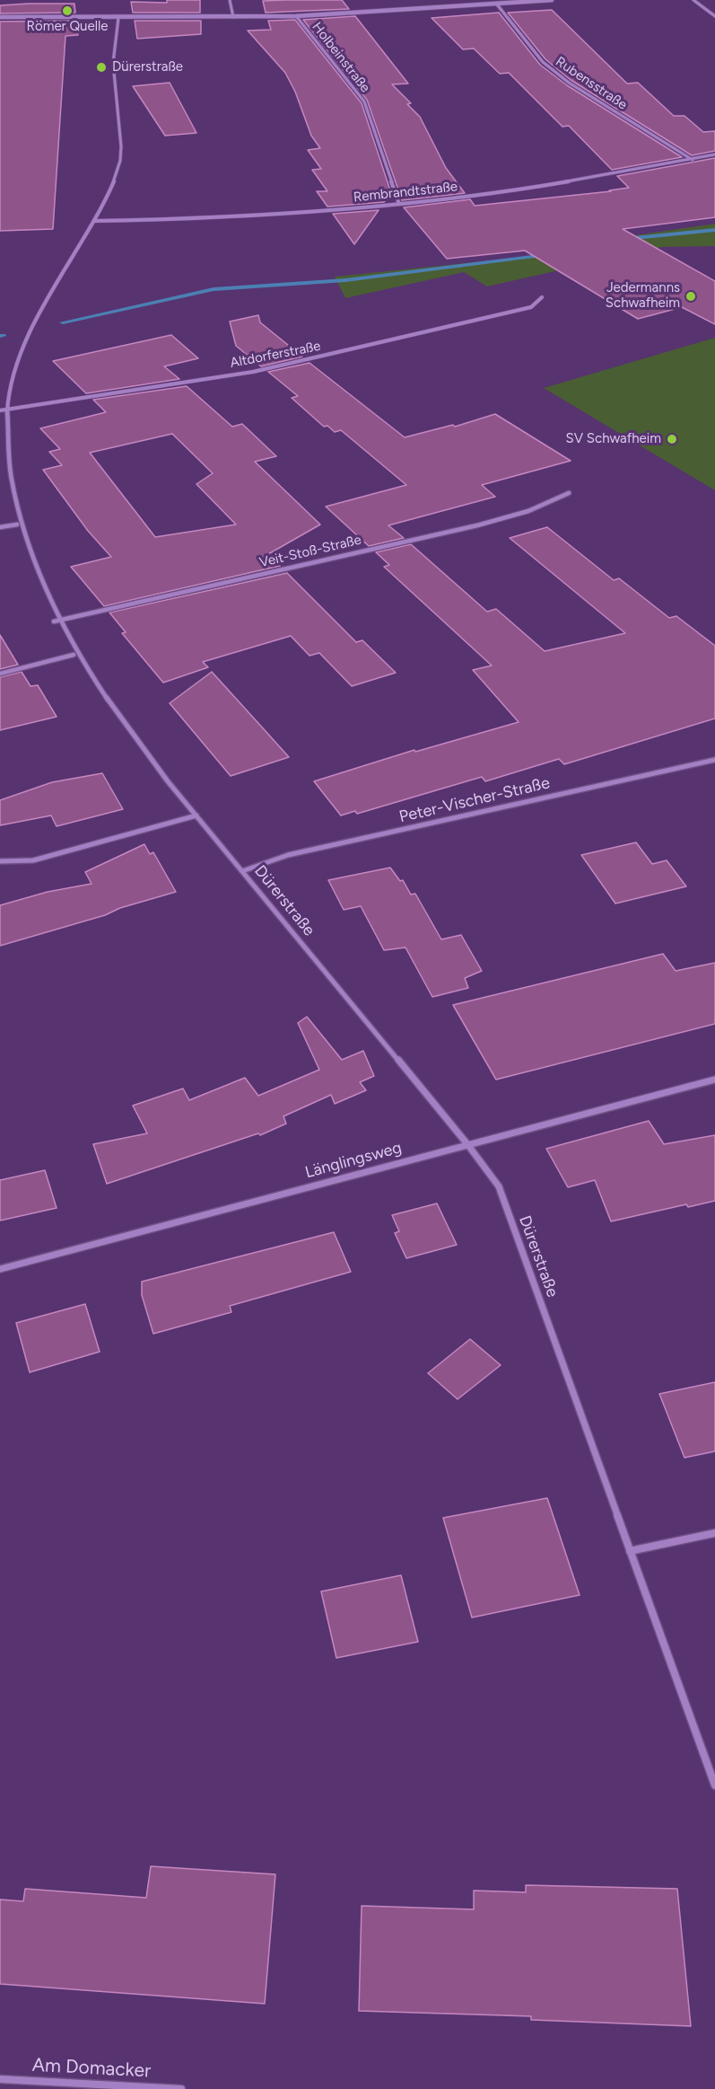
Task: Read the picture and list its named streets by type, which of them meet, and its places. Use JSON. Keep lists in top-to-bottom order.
{
  "streets": {
    "street": [
      "Holbeinstraße",
      "Rubensstraße",
      "Rembrandtstraße",
      "Altdorferstraße",
      "Veit-Stoß-Straße",
      "Peter-Vischer-Straße",
      "Dürerstraße",
      "Länglingsweg",
      "Am Domacker"
    ]
  },
  "crossings": [
    ["Holbeinstraße", "Rembrandtstraße"],
    ["Rubensstraße", "Rembrandtstraße"],
    ["Veit-Stoß-Straße", "Dürerstraße"],
    ["Peter-Vischer-Straße", "Dürerstraße"],
    ["Dürerstraße", "Länglingsweg"]
  ],
  "places": [
    "Römer Quelle",
    "Dürerstraße",
    "Jedermanns Schwafheim",
    "SV Schwafheim"
  ]
}
